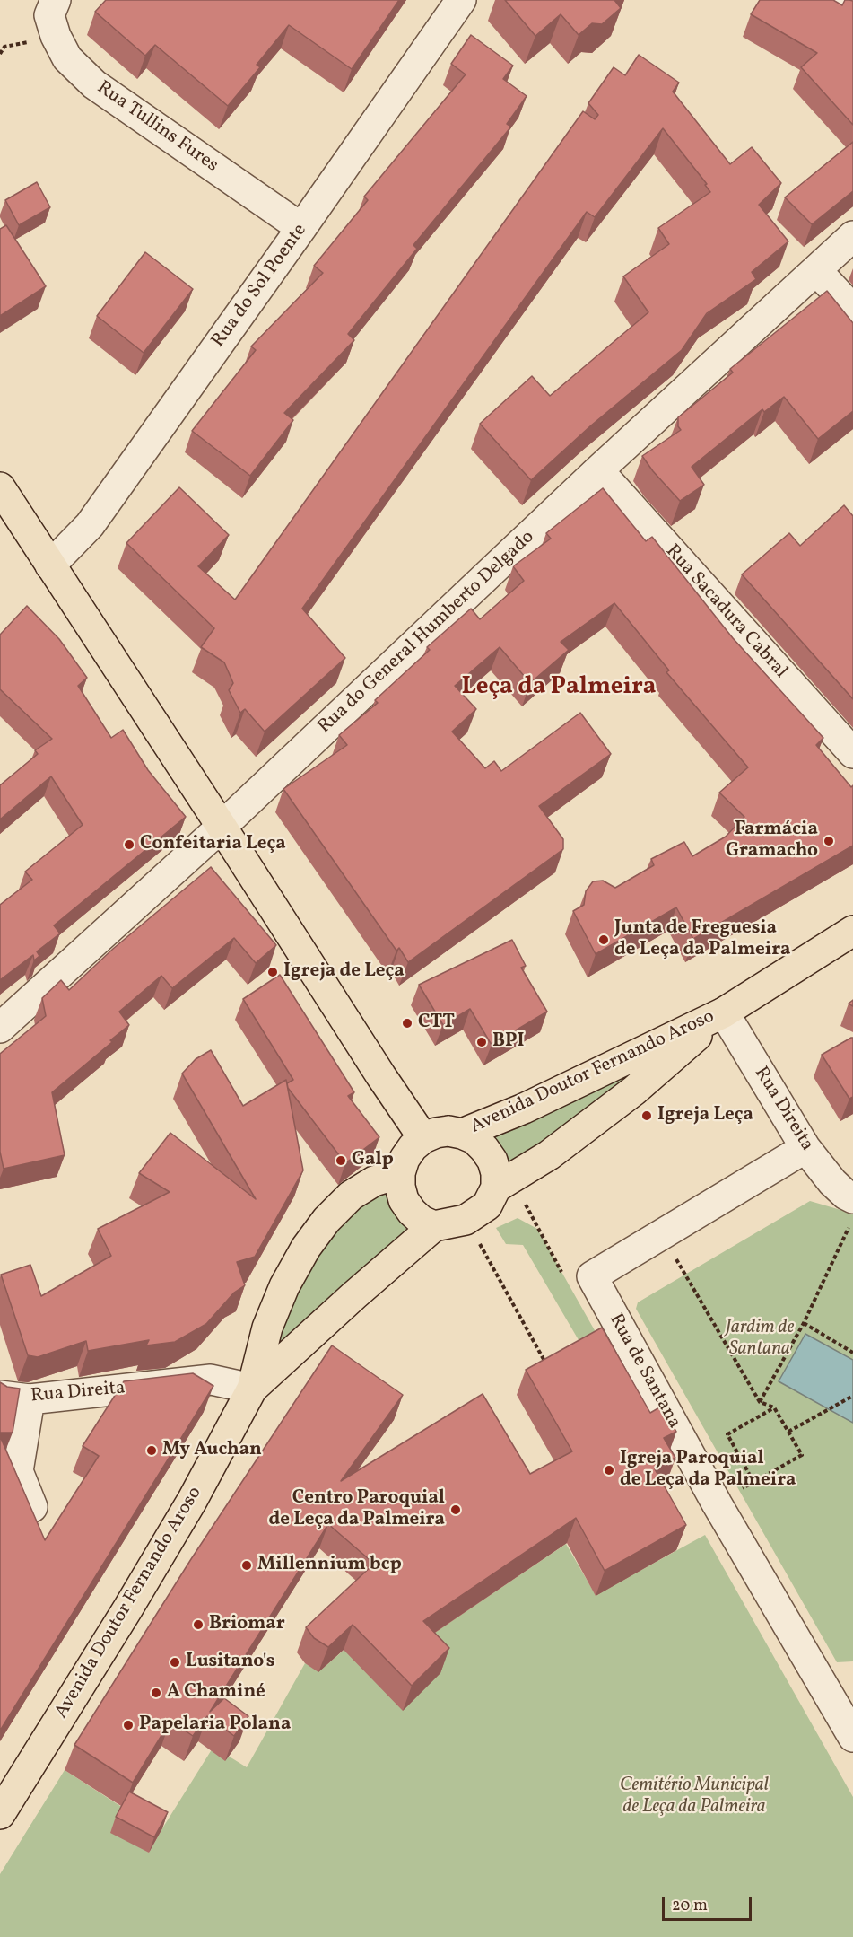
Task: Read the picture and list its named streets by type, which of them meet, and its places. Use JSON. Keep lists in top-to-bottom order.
{
  "streets": {
    "main road": ["Avenida Doutor Fernando Aroso"],
    "street": [
      "Rua Tullins Fures",
      "Rua do Sol Poente",
      "Rua Sacadura Cabral",
      "Rua do General Humberto Delgado",
      "Rua Direita",
      "Rua de Santana"
    ]
  },
  "crossings": [
    ["Rua Tullins Fures", "Rua do Sol Poente"],
    ["Rua Sacadura Cabral", "Rua do General Humberto Delgado"],
    ["Avenida Doutor Fernando Aroso", "Rua Direita"]
  ],
  "districts": ["Leça da Palmeira"],
  "parks": ["Jardim de Santana", "Cemitério Municipal de Leça da Palmeira"],
  "places": [
    "Farmácia Gramacho",
    "Confeitaria Leça",
    "Junta de Freguesia de Leça da Palmeira",
    "Igreja de Leça",
    "CTT",
    "BPI",
    "Igreja Leça",
    "Galp",
    "My Auchan",
    "Igreja Paroquial de Leça da Palmeira",
    "Centro Paroquial de Leça da Palmeira",
    "Millennium bcp",
    "Briomar",
    "Lusitano's",
    "A Chaminé",
    "Papelaria Polana"
  ],
  "scale_bar": "20 m"
}
